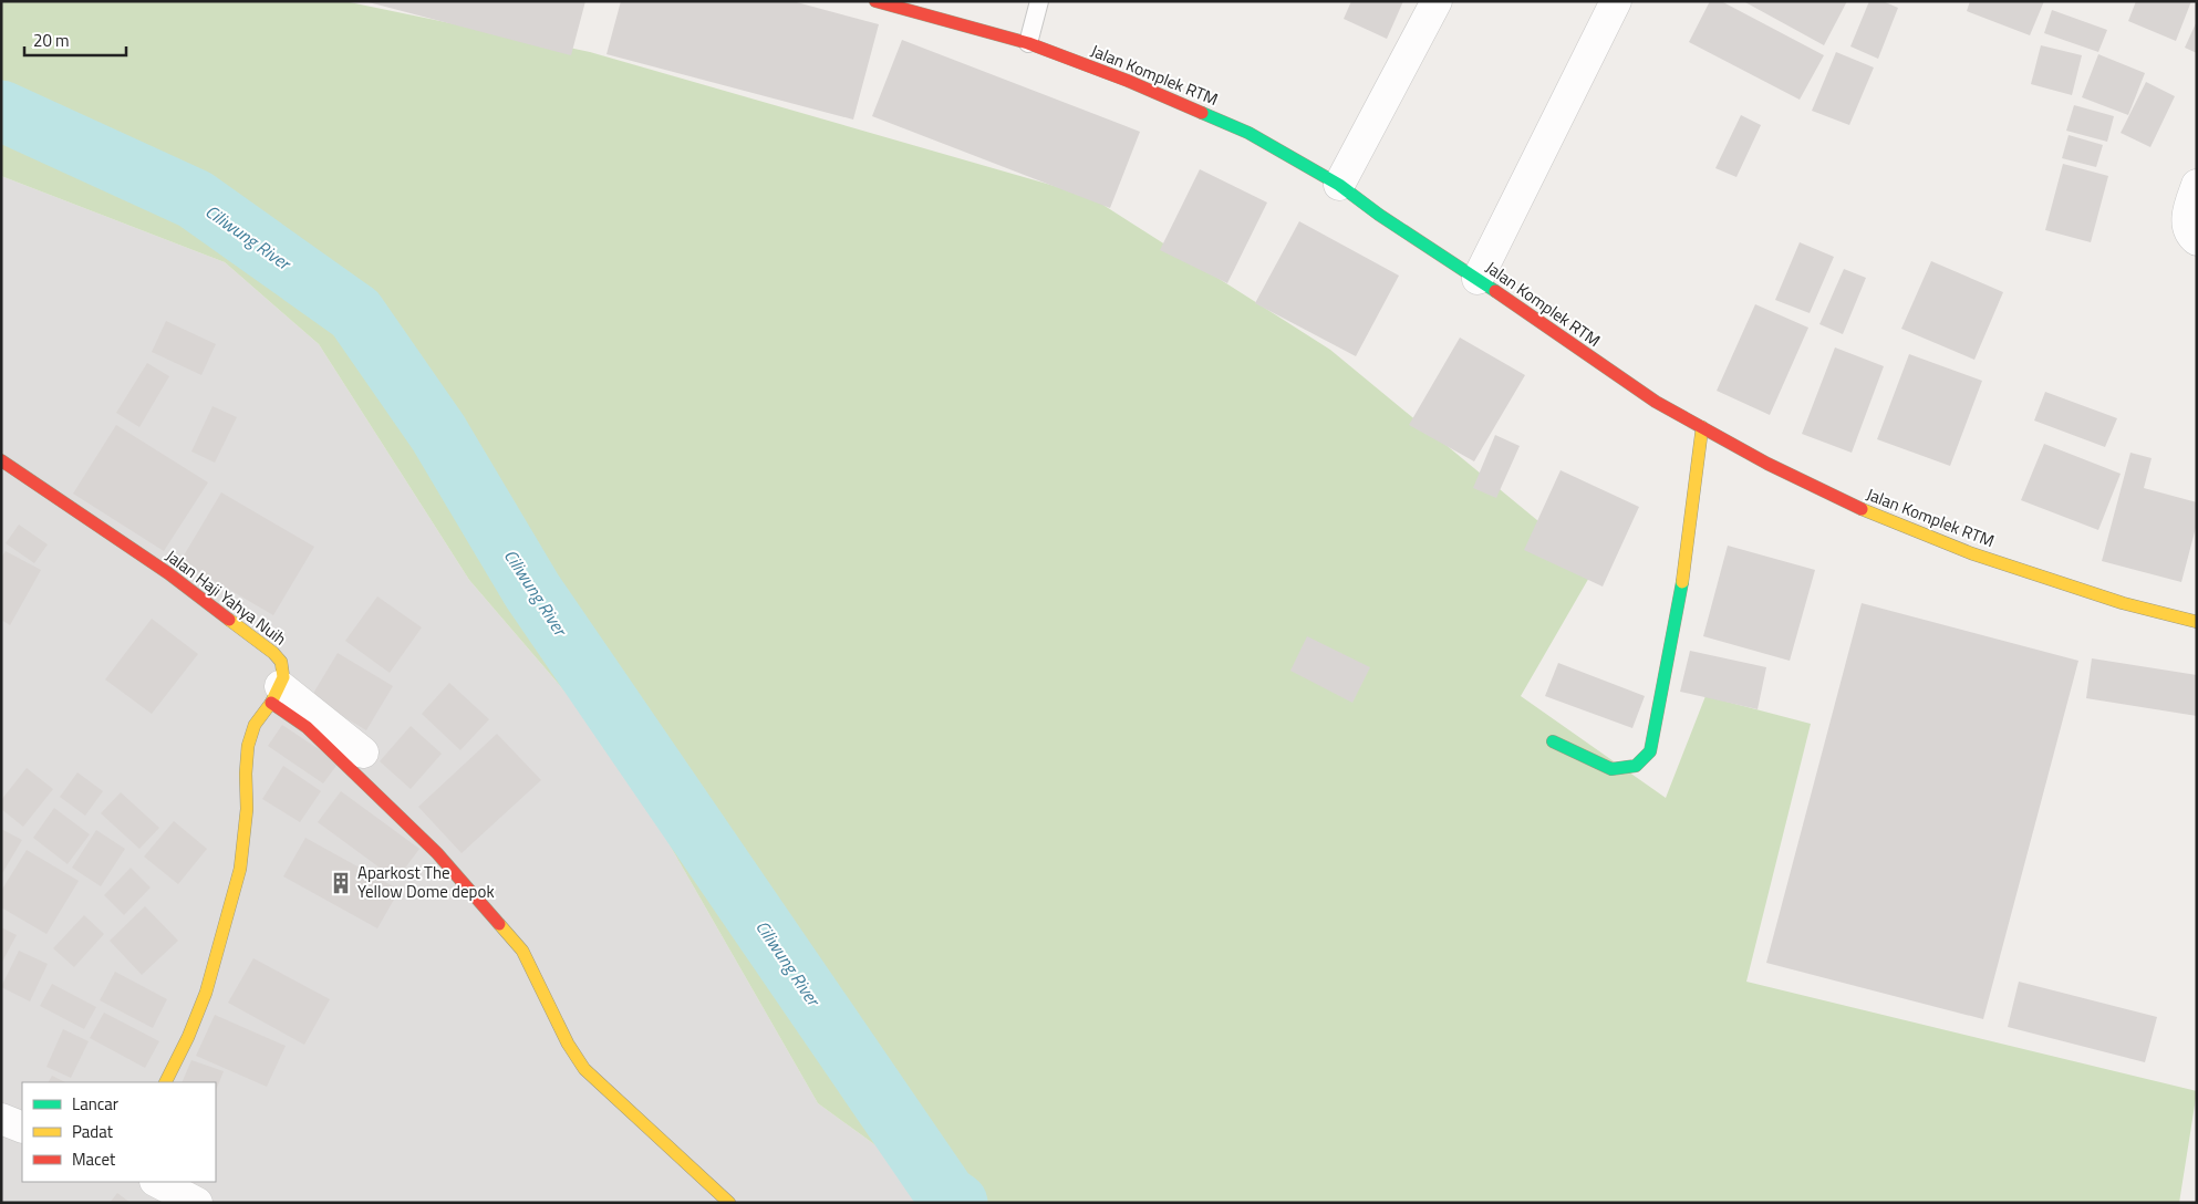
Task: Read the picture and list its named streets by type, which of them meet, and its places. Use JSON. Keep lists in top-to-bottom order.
{
  "streets": {
    "street": ["Jalan Komplek RTM", "Jalan Haji Yahya Nuih"]
  },
  "water": ["Ciliwung River"],
  "places": {
    "building": ["Aparkost The Yellow Dome depok"]
  },
  "legend": ["Lancar", "Padat", "Macet"],
  "scale_bar": "20 m"
}
